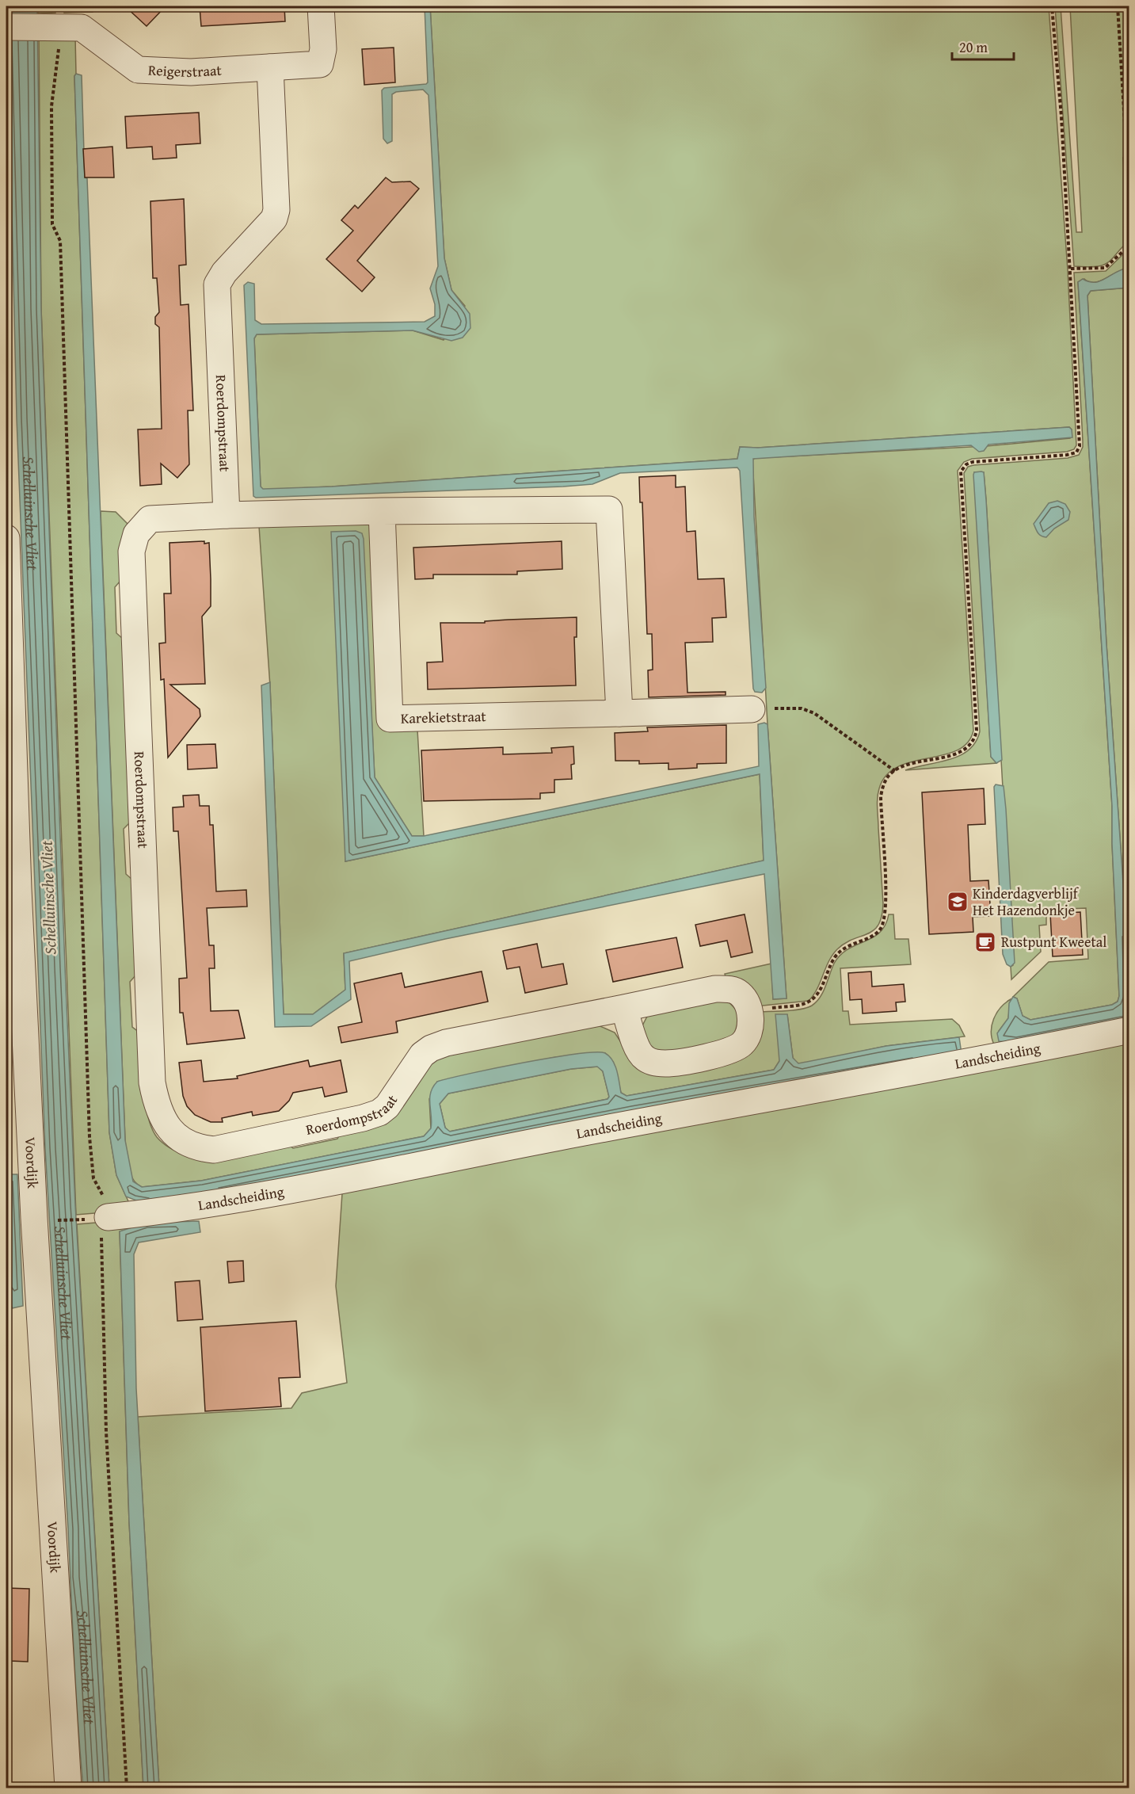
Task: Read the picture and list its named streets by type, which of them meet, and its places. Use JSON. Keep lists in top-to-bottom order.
{
  "streets": {
    "street": [
      "Reigerstraat",
      "Roerdompstraat",
      "Karekietstraat",
      "Landscheiding",
      "Voordijk"
    ]
  },
  "crossings": [
    ["Reigerstraat", "Roerdompstraat"]
  ],
  "water": ["Schelluinsche Vliet"],
  "places": {
    "school or university": ["Kinderdagverblijf Het Hazendonkje"],
    "cafe": ["Rustpunt Kweetal"]
  },
  "scale_bar": "20 m"
}
